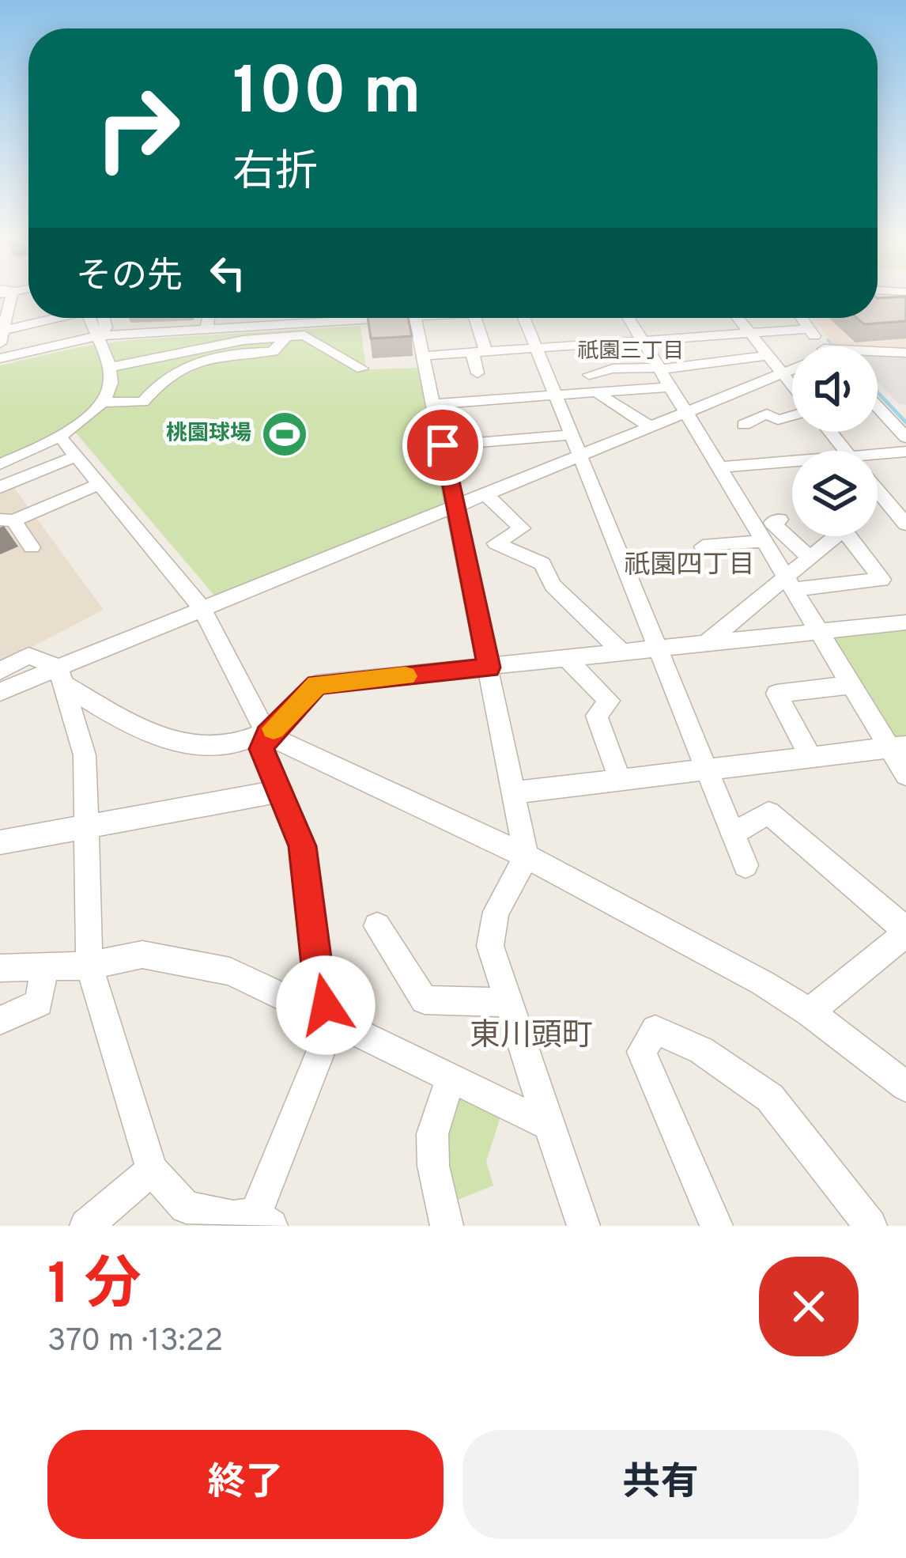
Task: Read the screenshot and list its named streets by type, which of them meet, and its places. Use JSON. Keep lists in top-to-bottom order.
{
  "districts": ["祇園三丁目", "祇園四丁目", "東川頭町"],
  "places": {
    "sports": ["桃園球場"]
  },
  "page": {
    "turn": ["100 m", "右折"],
    "then": "その先",
    "heading": ["1 分", "370 m · 13:22"],
    "buttons": ["終了", "共有"]
  }
}
